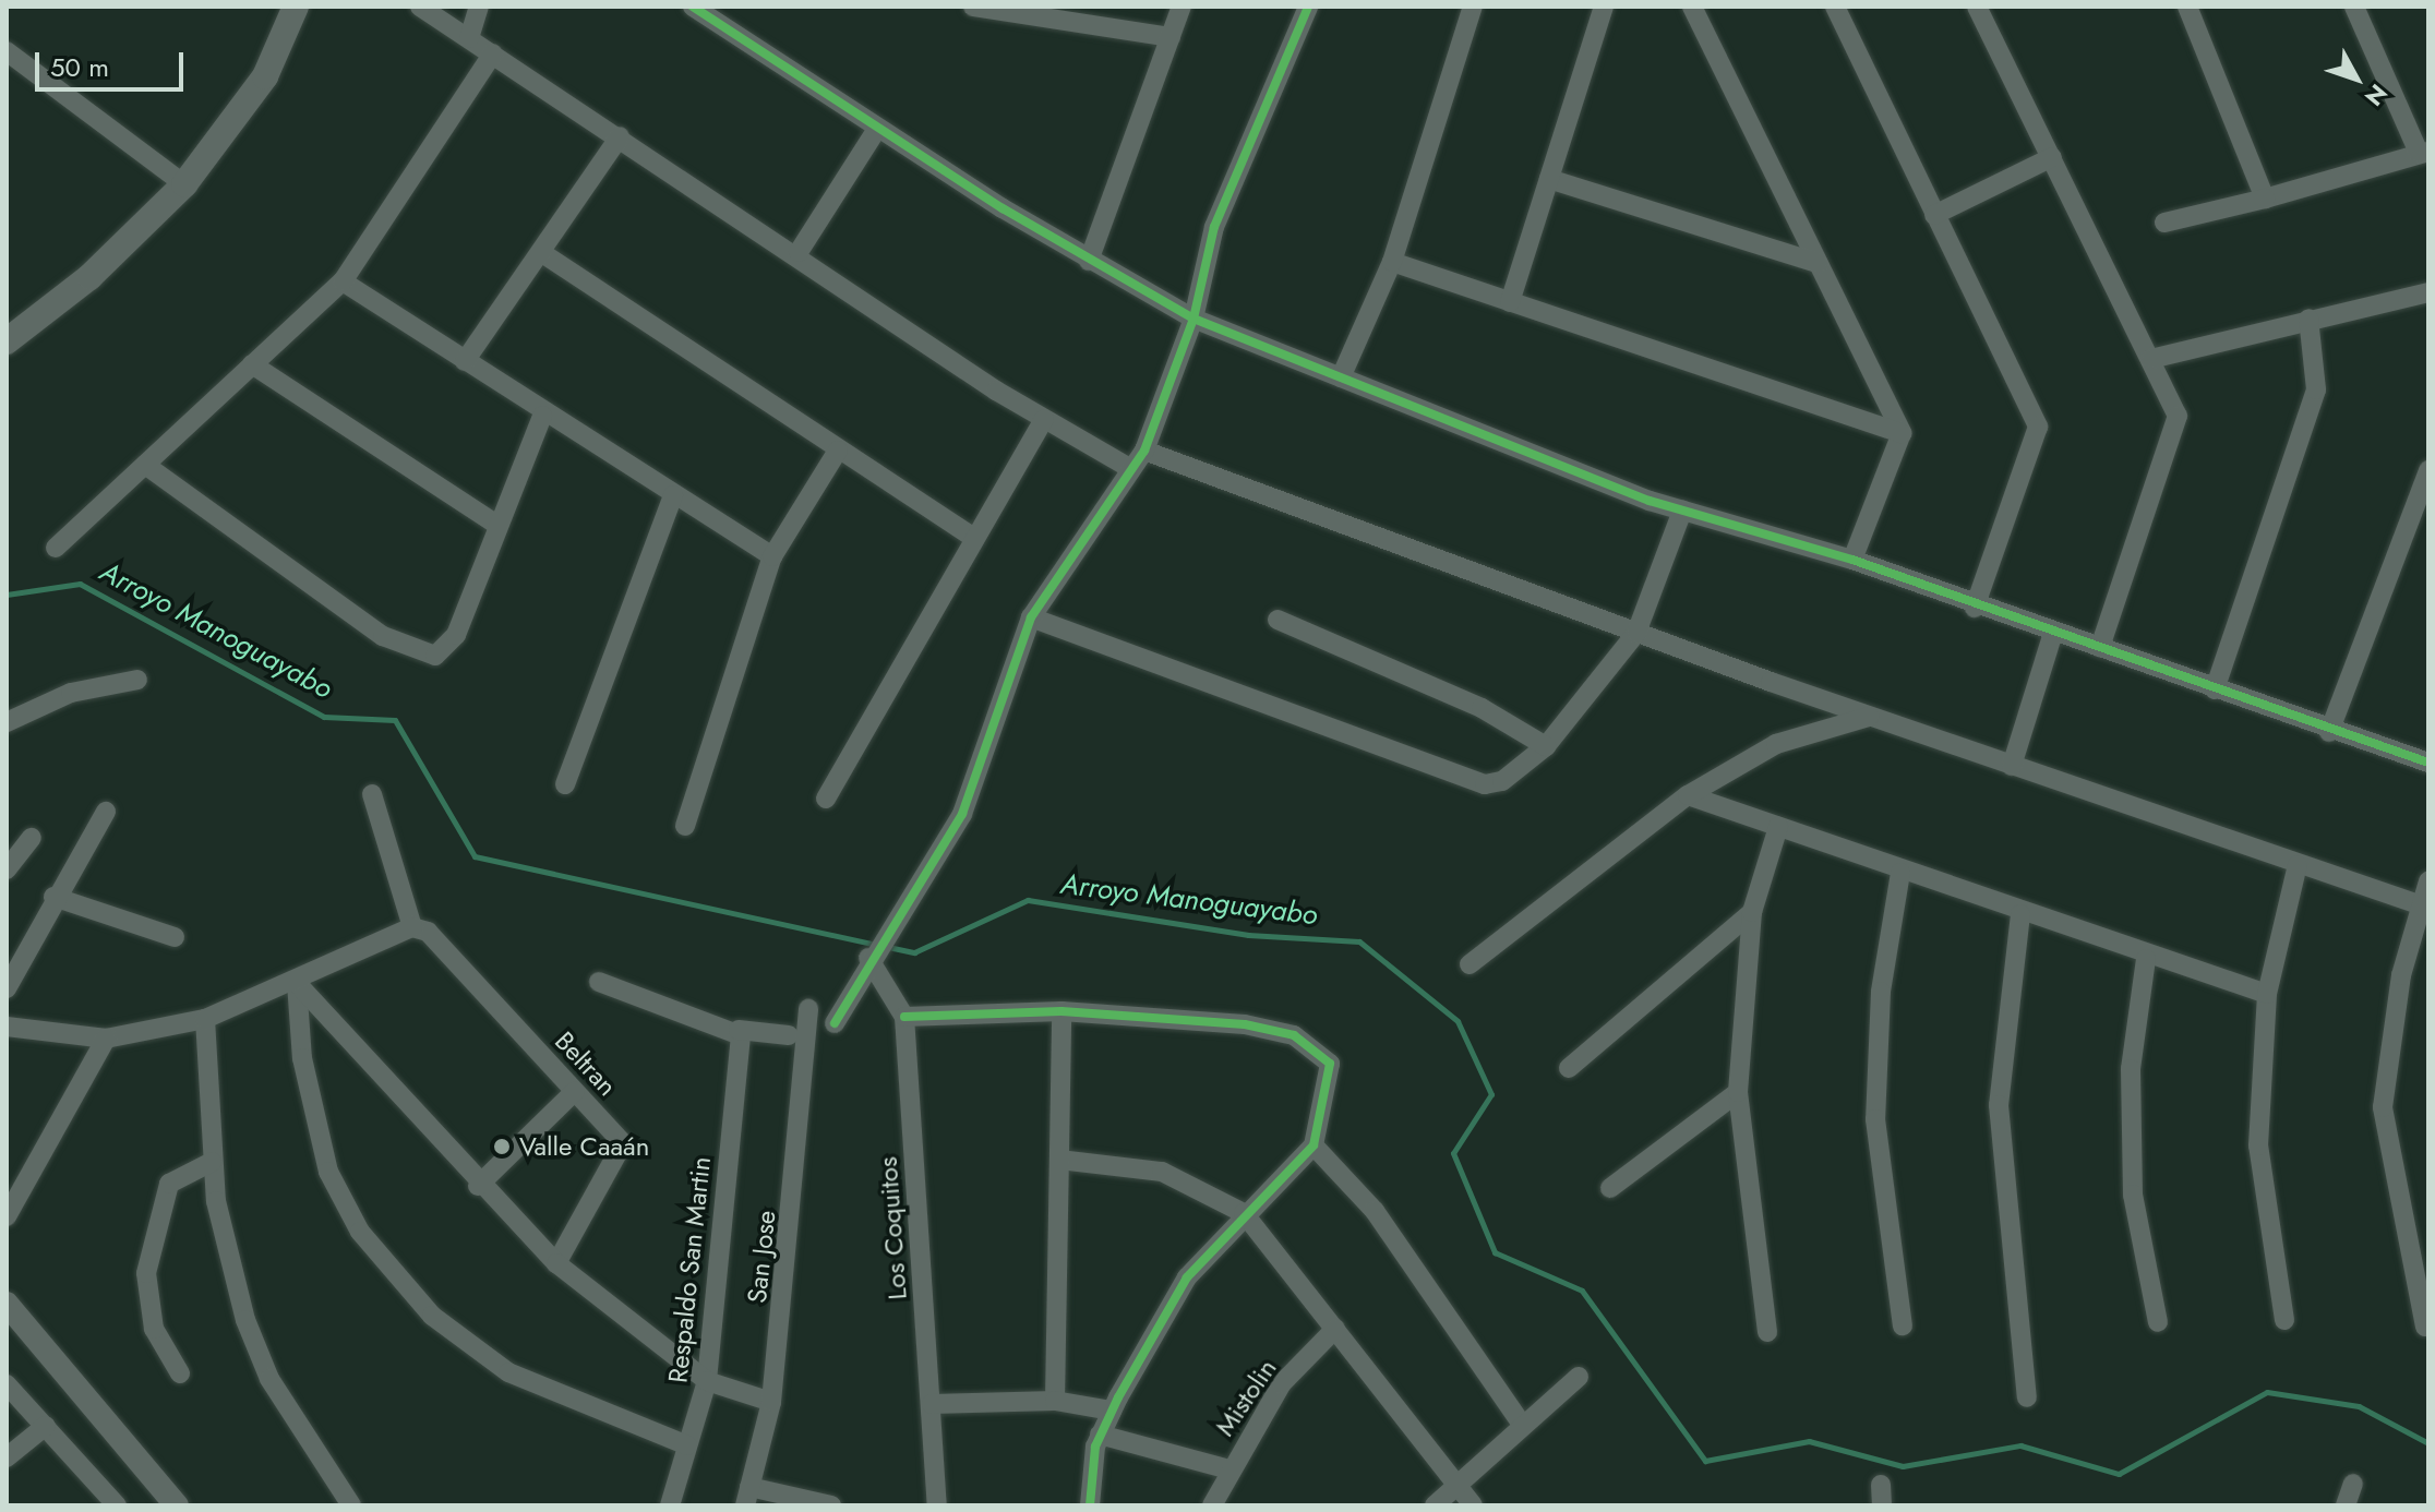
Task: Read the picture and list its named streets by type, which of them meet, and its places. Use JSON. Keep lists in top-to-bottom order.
{
  "streets": {
    "street": [
      "Beltran",
      "Los Coquitos",
      "San Jose",
      "Respaldo San Martin",
      "Mistolin"
    ]
  },
  "water": ["Arroyo Manoguayabo"],
  "places": ["Valle Caaán"],
  "scale_bar": "50 m",
  "north": "bottom right"
}
